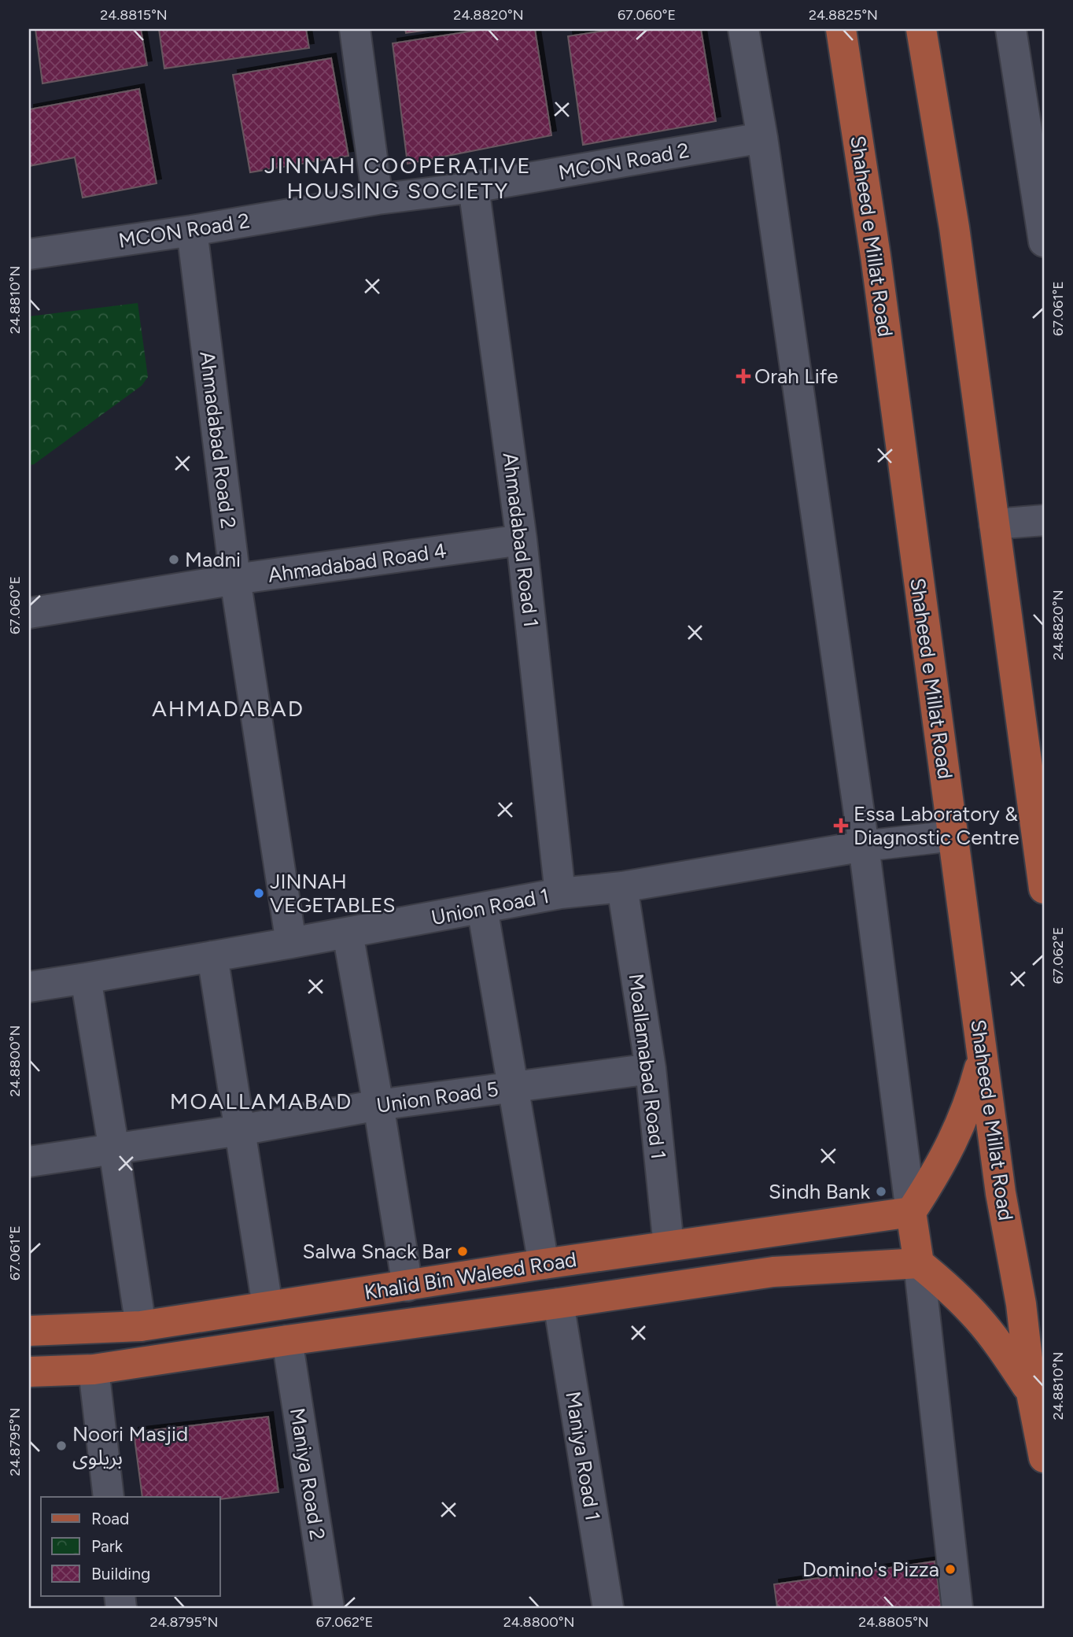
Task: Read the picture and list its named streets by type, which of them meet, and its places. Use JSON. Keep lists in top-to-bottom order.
{
  "streets": {
    "main road": ["Shaheed e Millat Road", "Khalid Bin Waleed Road"],
    "street": [
      "MCON Road 2",
      "Ahmadabad Road 2",
      "Ahmadabad Road 1",
      "Ahmadabad Road 4",
      "Union Road 1",
      "Moallamabad Road 1",
      "Union Road 5",
      "Maniya Road 1",
      "Maniya Road 2"
    ]
  },
  "crossings": [
    ["MCON Road 2", "Ahmadabad Road 2"],
    ["MCON Road 2", "Ahmadabad Road 1"],
    ["Shaheed e Millat Road", "Union Road 1"],
    ["Ahmadabad Road 2", "Ahmadabad Road 4"],
    ["Ahmadabad Road 2", "Union Road 1"],
    ["Ahmadabad Road 1", "Ahmadabad Road 4"],
    ["Ahmadabad Road 1", "Union Road 1"],
    ["Union Road 1", "Moallamabad Road 1"],
    ["Moallamabad Road 1", "Union Road 5"],
    ["Moallamabad Road 1", "Khalid Bin Waleed Road"],
    ["Khalid Bin Waleed Road", "Maniya Road 1"],
    ["Khalid Bin Waleed Road", "Maniya Road 2"]
  ],
  "districts": ["JINNAH COOPERATIVE HOUSING SOCIETY", "AHMADABAD", "MOALLAMABAD"],
  "places": {
    "health": ["Orah Life", "Essa Laboratory & Diagnostic Centre"],
    "other": [
      "Madni",
      "JINNAH VEGETABLES",
      "Sindh Bank",
      "Salwa Snack Bar",
      "Noori Masjid بریلوی",
      "Domino's Pizza"
    ]
  },
  "legend": ["Road", "Park", "Building"],
  "coordinates": [
    "24.8815°N",
    "24.8820°N",
    "67.060°E",
    "24.8825°N",
    "24.8810°N",
    "67.061°E",
    "67.062°E",
    "24.8800°N",
    "24.8795°N",
    "24.8805°N"
  ]
}
